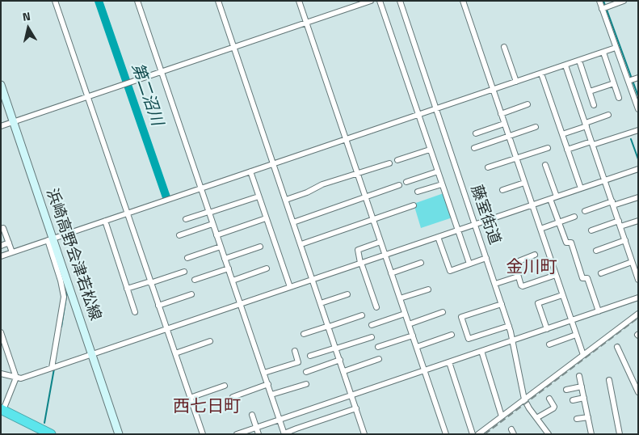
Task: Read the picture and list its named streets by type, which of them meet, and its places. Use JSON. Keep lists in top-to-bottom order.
{
  "streets": {
    "main road": ["浜崎高野会津若松線"],
    "street": ["藤室街道"]
  },
  "districts": ["金川町", "西七日町"],
  "water": ["第二沼川"],
  "north": "top"
}
